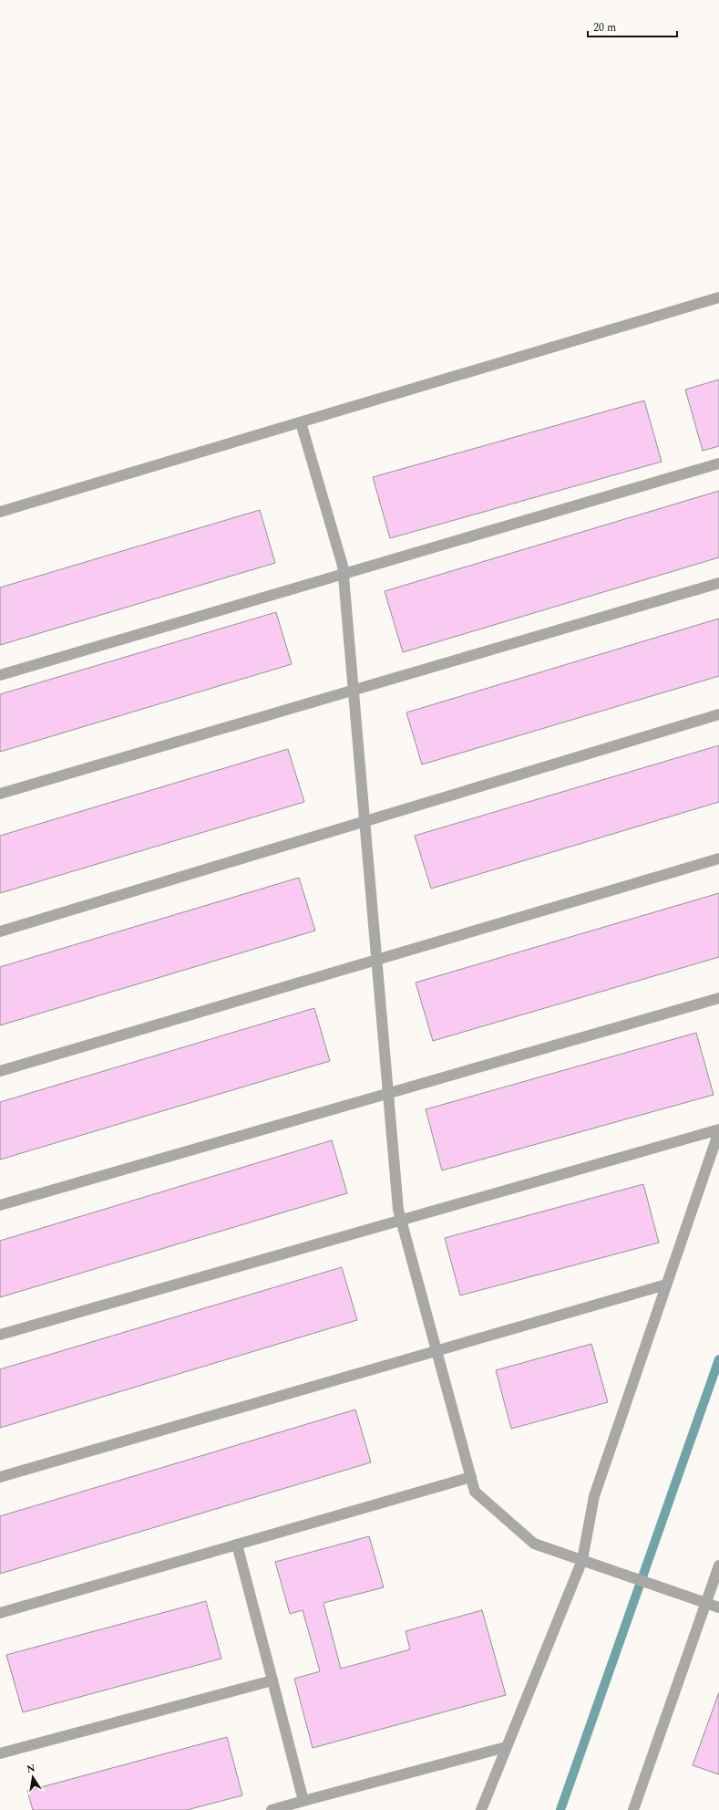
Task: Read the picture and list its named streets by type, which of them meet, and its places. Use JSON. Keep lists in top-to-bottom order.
{
  "scale_bar": "20 m",
  "north": "top"
}
